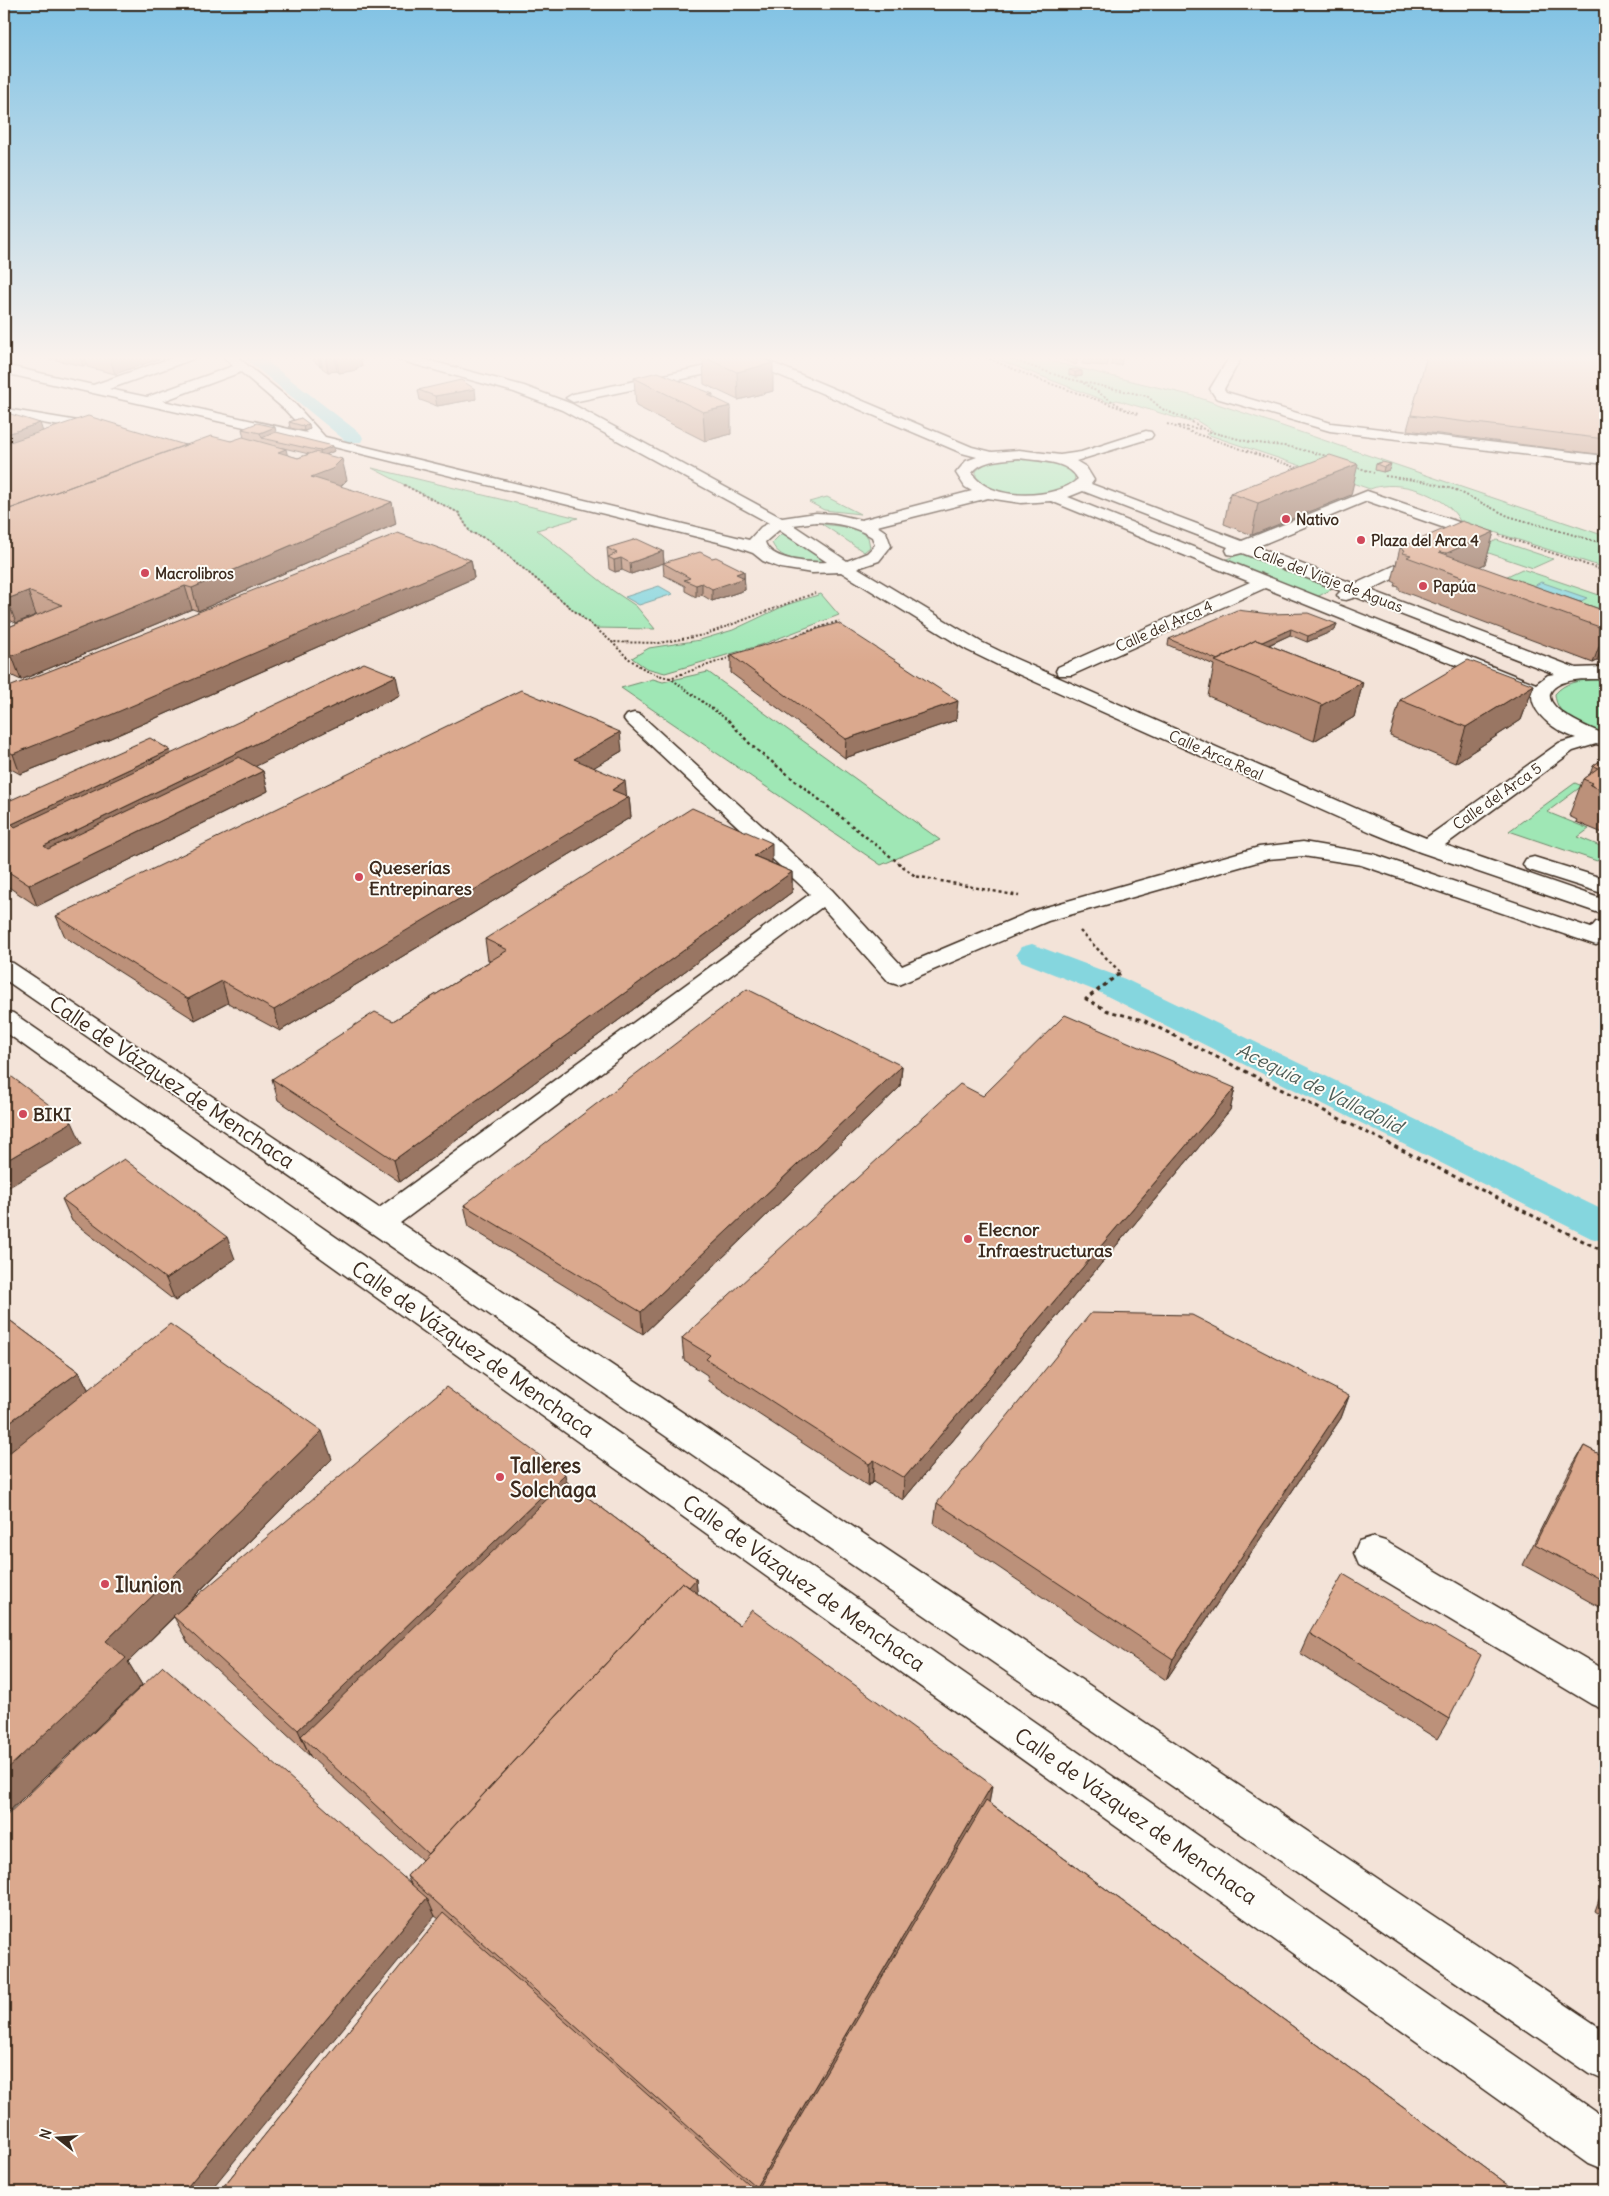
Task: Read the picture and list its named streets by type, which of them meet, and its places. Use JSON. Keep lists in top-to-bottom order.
{
  "streets": {
    "street": [
      "Calle del Viaje de Aguas",
      "Calle del Arca 4",
      "Calle Arca Real",
      "Calle del Arca 5",
      "Calle de Vázquez de Menchaca"
    ]
  },
  "crossings": [
    ["Calle del Viaje de Aguas", "Calle del Arca 4"],
    ["Calle del Arca 4", "Calle Arca Real"],
    ["Calle Arca Real", "Calle del Arca 5"]
  ],
  "water": ["Acequia de Valladolid"],
  "places": [
    "Nativo",
    "Plaza del Arca 4",
    "Macrolibros",
    "Papúa",
    "Queserías Entrepinares",
    "BIKI",
    "Elecnor Infraestructuras",
    "Talleres Solchaga",
    "Ilunion"
  ],
  "north": "left"
}
